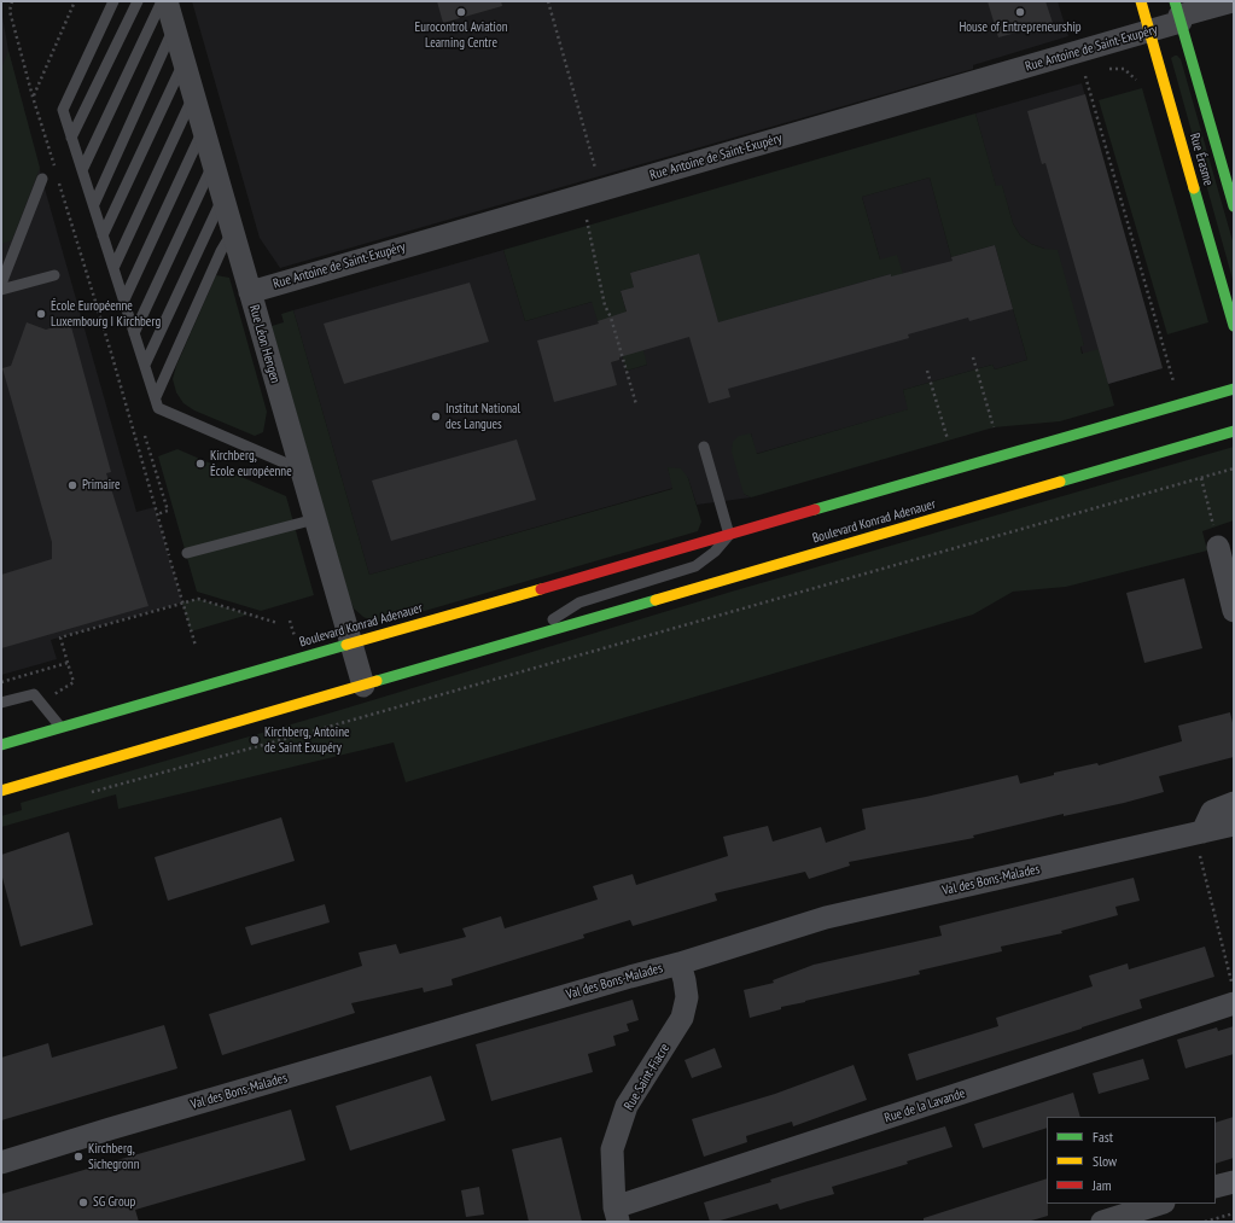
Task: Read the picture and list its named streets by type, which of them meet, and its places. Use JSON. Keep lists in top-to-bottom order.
{
  "streets": {
    "main road": ["Rue Érasme", "Boulevard Konrad Adenauer"],
    "street": [
      "Rue Antoine de Saint-Exupéry",
      "Rue Léon Hengen",
      "Val des Bons-Malades",
      "Rue Saint-Fiacre",
      "Rue de la Lavande"
    ]
  },
  "crossings": [
    ["Rue Antoine de Saint-Exupéry", "Rue Érasme"],
    ["Rue Antoine de Saint-Exupéry", "Rue Léon Hengen"],
    ["Rue Léon Hengen", "Boulevard Konrad Adenauer"],
    ["Val des Bons-Malades", "Rue Saint-Fiacre"],
    ["Rue Saint-Fiacre", "Rue de la Lavande"]
  ],
  "places": [
    "Eurocontrol Aviation Learning Centre",
    "House of Entrepreneurship",
    "École Européenne Luxembourg I Kirchberg",
    "Institut National des Langues",
    "Kirchberg, École européenne",
    "Primaire",
    "Kirchberg, Antoine de Saint Exupéry",
    "Kirchberg, Sichegronn",
    "SG Group"
  ],
  "legend": ["Fast", "Slow", "Jam"]
}
